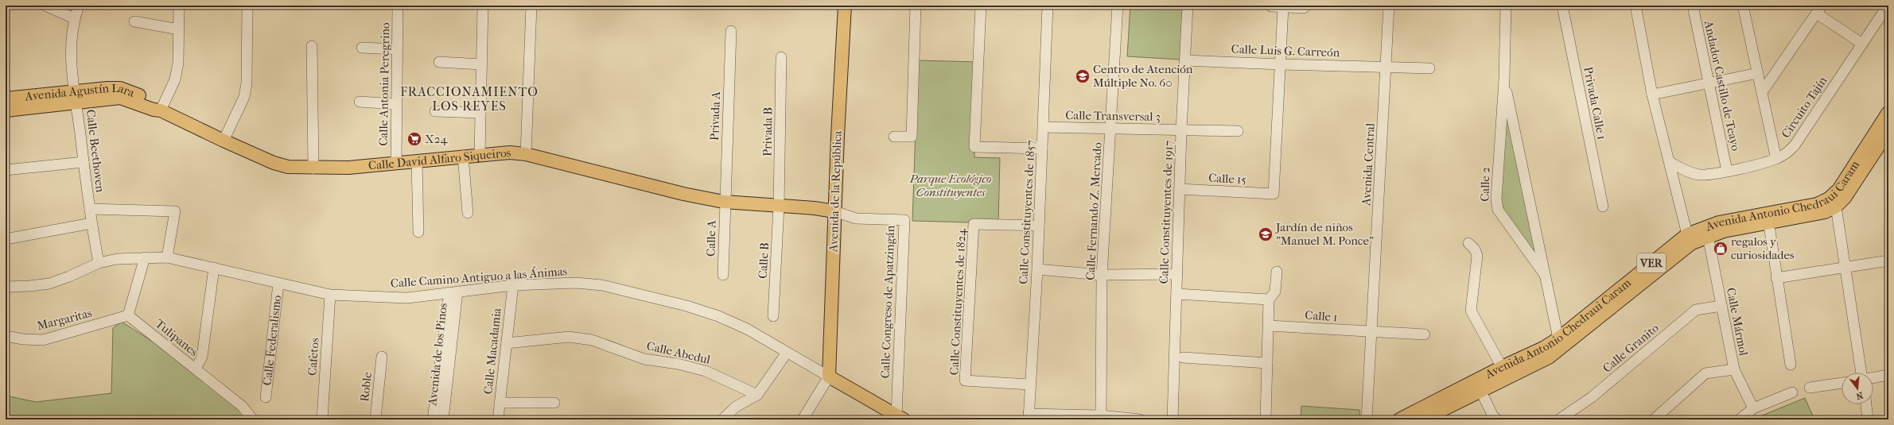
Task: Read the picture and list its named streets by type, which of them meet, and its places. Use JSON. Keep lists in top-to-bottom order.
{
  "streets": {
    "main road": [
      "Avenida Agustín Lara",
      "Calle David Alfaro Siqueiros",
      "Avenida de la República",
      "Avenida Antonio Chedraui Caram",
      "VER"
    ],
    "street": [
      "Calle Luis G. Carreón",
      "Calle Antonia Peregrino",
      "Andador Castillo de Teayo",
      "Privada Calle 1",
      "Circuito Tajín",
      "Privada A",
      "Calle Transversal 3",
      "Privada B",
      "Calle Beethoven",
      "Avenida Central",
      "Calle 15",
      "Calle 2",
      "Calle Fernando Z. Mercado",
      "Calle Constituyentes de 1857",
      "Calle Constituyentes de 1917",
      "Calle A",
      "Calle B",
      "Calle Camino Antiguo a las Ánimas",
      "Calle Congreso de Apatzingán",
      "Calle Constituyentes de 1824",
      "Calle 1",
      "Margaritas",
      "Calle Mármol",
      "Tulipanes",
      "Calle Federalismo",
      "Calle Granito",
      "Calle Macadamia",
      "Calle Abedul",
      "Avenida de los Pinos",
      "Cafetos",
      "Roble"
    ]
  },
  "crossings": [
    ["Calle Luis G. Carreón", "Avenida Central"],
    ["Calle Luis G. Carreón", "Calle 15"],
    ["Calle Luis G. Carreón", "Calle Constituyentes de 1917"],
    ["Calle Antonia Peregrino", "Calle David Alfaro Siqueiros"],
    ["Andador Castillo de Teayo", "Circuito Tajín"],
    ["Avenida Agustín Lara", "Calle Beethoven"],
    ["Avenida Agustín Lara", "Calle David Alfaro Siqueiros"],
    ["Privada A", "Calle David Alfaro Siqueiros"],
    ["Privada A", "Calle A"],
    ["Calle Transversal 3", "Calle Fernando Z. Mercado"],
    ["Calle Transversal 3", "Calle Constituyentes de 1857"],
    ["Calle Transversal 3", "Calle Constituyentes de 1917"],
    ["Privada B", "Calle David Alfaro Siqueiros"],
    ["Privada B", "Calle B"],
    ["Calle Beethoven", "Calle Camino Antiguo a las Ánimas"],
    ["Calle David Alfaro Siqueiros", "Avenida de la República"],
    ["Calle David Alfaro Siqueiros", "Calle A"],
    ["Calle David Alfaro Siqueiros", "Calle B"],
    ["Calle David Alfaro Siqueiros", "Calle Congreso de Apatzingán"],
    ["Avenida Central", "Calle 1"],
    ["Calle 15", "Calle Constituyentes de 1917"],
    ["Calle 2", "Avenida Antonio Chedraui Caram"],
    ["Avenida de la República", "Calle Camino Antiguo a las Ánimas"],
    ["Avenida de la República", "Calle Congreso de Apatzingán"],
    ["Avenida Antonio Chedraui Caram", "Calle Mármol"],
    ["Calle Constituyentes de 1857", "Calle Constituyentes de 1824"],
    ["Calle Camino Antiguo a las Ánimas", "Calle Federalismo"],
    ["Calle Camino Antiguo a las Ánimas", "Calle Macadamia"],
    ["Calle Camino Antiguo a las Ánimas", "Avenida de los Pinos"],
    ["Calle Camino Antiguo a las Ánimas", "Cafetos"],
    ["Margaritas", "Tulipanes"],
    ["Calle Mármol", "Calle Granito"],
    ["Calle Macadamia", "Calle Abedul"]
  ],
  "districts": ["FRACCIONAMIENTO LOS REYES"],
  "parks": ["Parque Ecológico Constituyentes"],
  "places": {
    "school or university": ["Centro de Atención Múltiple No. 60", "Jardín de niños \"Manuel M. Ponce\""],
    "supermarket": ["X24"],
    "shop": ["regalos y curiosidades"]
  },
  "north": "bottom"
}
